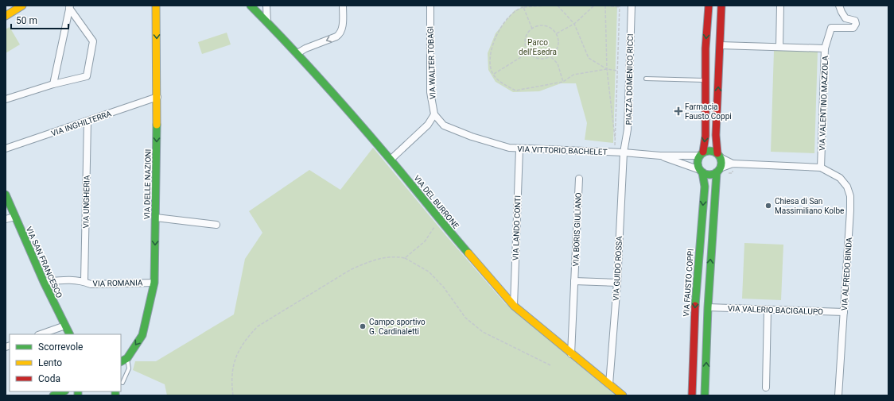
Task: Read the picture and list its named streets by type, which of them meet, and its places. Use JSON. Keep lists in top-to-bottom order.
{
  "streets": {
    "street": [
      "VIA WALTER TOBAGI",
      "PIAZZA DOMENICO RICCI",
      "VIA VALENTINO MAZZOLA",
      "VIA INGHILTERRA",
      "VIA VITTORIO BACHELET",
      "VIA DELLE NAZIONI",
      "VIA UNGHERIA",
      "VIA DEL BURRONE",
      "VIA LANDO CONTI",
      "VIA BORIS GIULIANO",
      "VIA SAN FRANCESCO",
      "VIA GUIDO ROSSA",
      "VIA ALFREDO BINDA",
      "VIA ROMANIA",
      "VIA FAUSTO COPPI",
      "VIA VALERIO BACIGALUPO"
    ]
  },
  "crossings": [
    ["VIA WALTER TOBAGI", "VIA VITTORIO BACHELET"],
    ["PIAZZA DOMENICO RICCI", "VIA VITTORIO BACHELET"],
    ["PIAZZA DOMENICO RICCI", "VIA GUIDO ROSSA"],
    ["VIA VALENTINO MAZZOLA", "VIA ALFREDO BINDA"],
    ["VIA INGHILTERRA", "VIA DELLE NAZIONI"],
    ["VIA INGHILTERRA", "VIA UNGHERIA"],
    ["VIA VITTORIO BACHELET", "VIA LANDO CONTI"],
    ["VIA VITTORIO BACHELET", "VIA GUIDO ROSSA"],
    ["VIA VITTORIO BACHELET", "VIA FAUSTO COPPI"],
    ["VIA DELLE NAZIONI", "VIA ROMANIA"],
    ["VIA UNGHERIA", "VIA ROMANIA"],
    ["VIA DEL BURRONE", "VIA LANDO CONTI"],
    ["VIA DEL BURRONE", "VIA BORIS GIULIANO"],
    ["VIA DEL BURRONE", "VIA GUIDO ROSSA"],
    ["VIA SAN FRANCESCO", "VIA ROMANIA"],
    ["VIA ALFREDO BINDA", "VIA VALERIO BACIGALUPO"]
  ],
  "one_way": ["VIA DELLE NAZIONI"],
  "parks": ["Parco dell'Esedra"],
  "places": {
    "health": ["Farmacia Fausto Coppi"],
    "other": ["Chiesa di San Massimiliano Kolbe", "Campo sportivo G. Cardinaletti"]
  },
  "legend": ["Scorrevole", "Lento", "Coda"],
  "scale_bar": "50 m"
}
